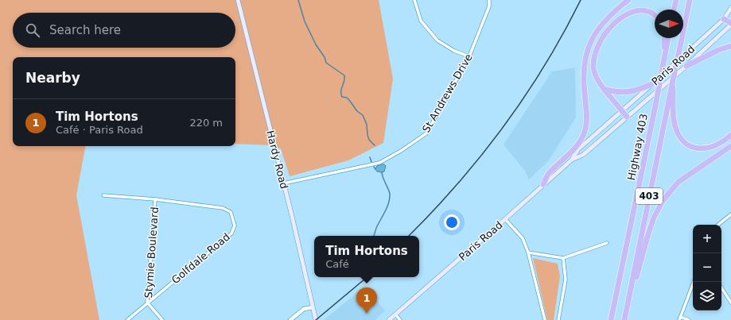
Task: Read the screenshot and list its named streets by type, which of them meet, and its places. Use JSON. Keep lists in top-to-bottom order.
{
  "streets": {
    "highway": ["Highway 403", "403"],
    "main road": ["Paris Road", "Hardy Road"],
    "street": ["St Andrews Drive", "Stymie Boulevard", "Golfdale Road"]
  },
  "crossings": [
    ["St Andrews Drive", "Hardy Road"],
    ["Highway 403", "403"],
    ["Stymie Boulevard", "Golfdale Road"]
  ],
  "north": "right",
  "page": {
    "search": "Search here",
    "heading": "Nearby",
    "list": [
      {
        "mark": "1",
        "name": "Tim Hortons",
        "note": "Café · Paris Road",
        "value": "220 m"
      }
    ],
    "map_buttons": ["+", "−"],
    "popup": ["Tim Hortons", "Café"],
    "pins": "1"
  }
}
